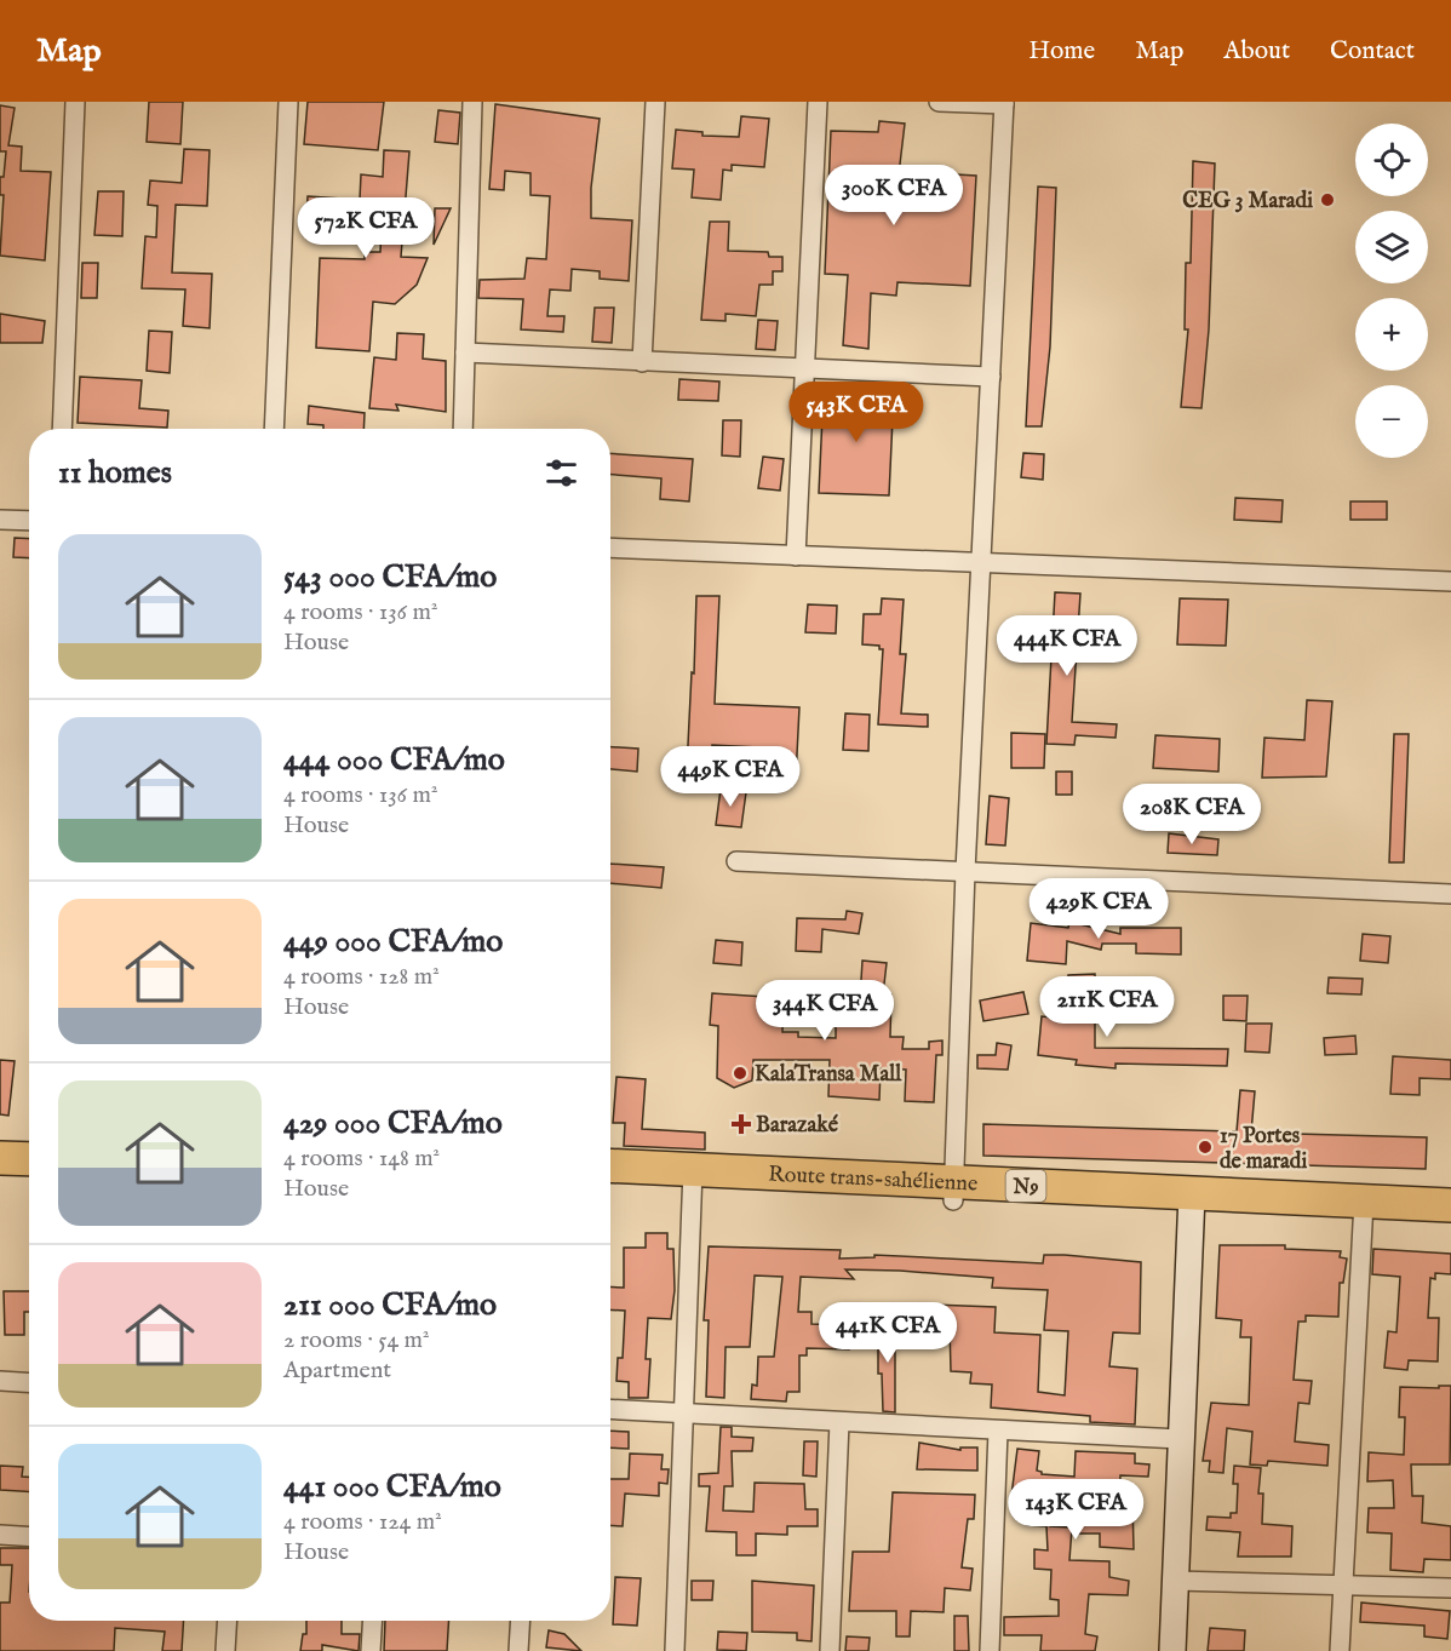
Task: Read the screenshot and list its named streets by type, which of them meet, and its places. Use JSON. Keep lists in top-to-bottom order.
{
  "streets": {
    "highway": ["Route trans-sahélienne", "N9"]
  },
  "places": {
    "other": ["CEG 3 Maradi", "KalaTransa Mall", "17 Portes de maradi"],
    "health": ["Barazaké"]
  },
  "page": {
    "header": "Map",
    "nav": [
      "Home",
      "Map",
      "About",
      "Contact"
    ],
    "map_buttons": ["+", "−"],
    "price": [
      "300K CFA",
      "572K CFA",
      "543K CFA",
      "444K CFA",
      "449K CFA",
      "208K CFA",
      "429K CFA",
      "211K CFA",
      "344K CFA",
      "441K CFA",
      "143K CFA"
    ],
    "heading": "11 homes",
    "list": [
      {
        "name": "543 000 CFA/mo",
        "note": "4 rooms · 136 m² · House"
      },
      {
        "name": "444 000 CFA/mo",
        "note": "4 rooms · 136 m² · House"
      },
      {
        "name": "449 000 CFA/mo",
        "note": "4 rooms · 128 m² · House"
      },
      {
        "name": "429 000 CFA/mo",
        "note": "4 rooms · 148 m² · House"
      },
      {
        "name": "211 000 CFA/mo",
        "note": "2 rooms · 54 m² · Apartment"
      },
      {
        "name": "441 000 CFA/mo",
        "note": "4 rooms · 124 m² · House"
      }
    ]
  }
}
